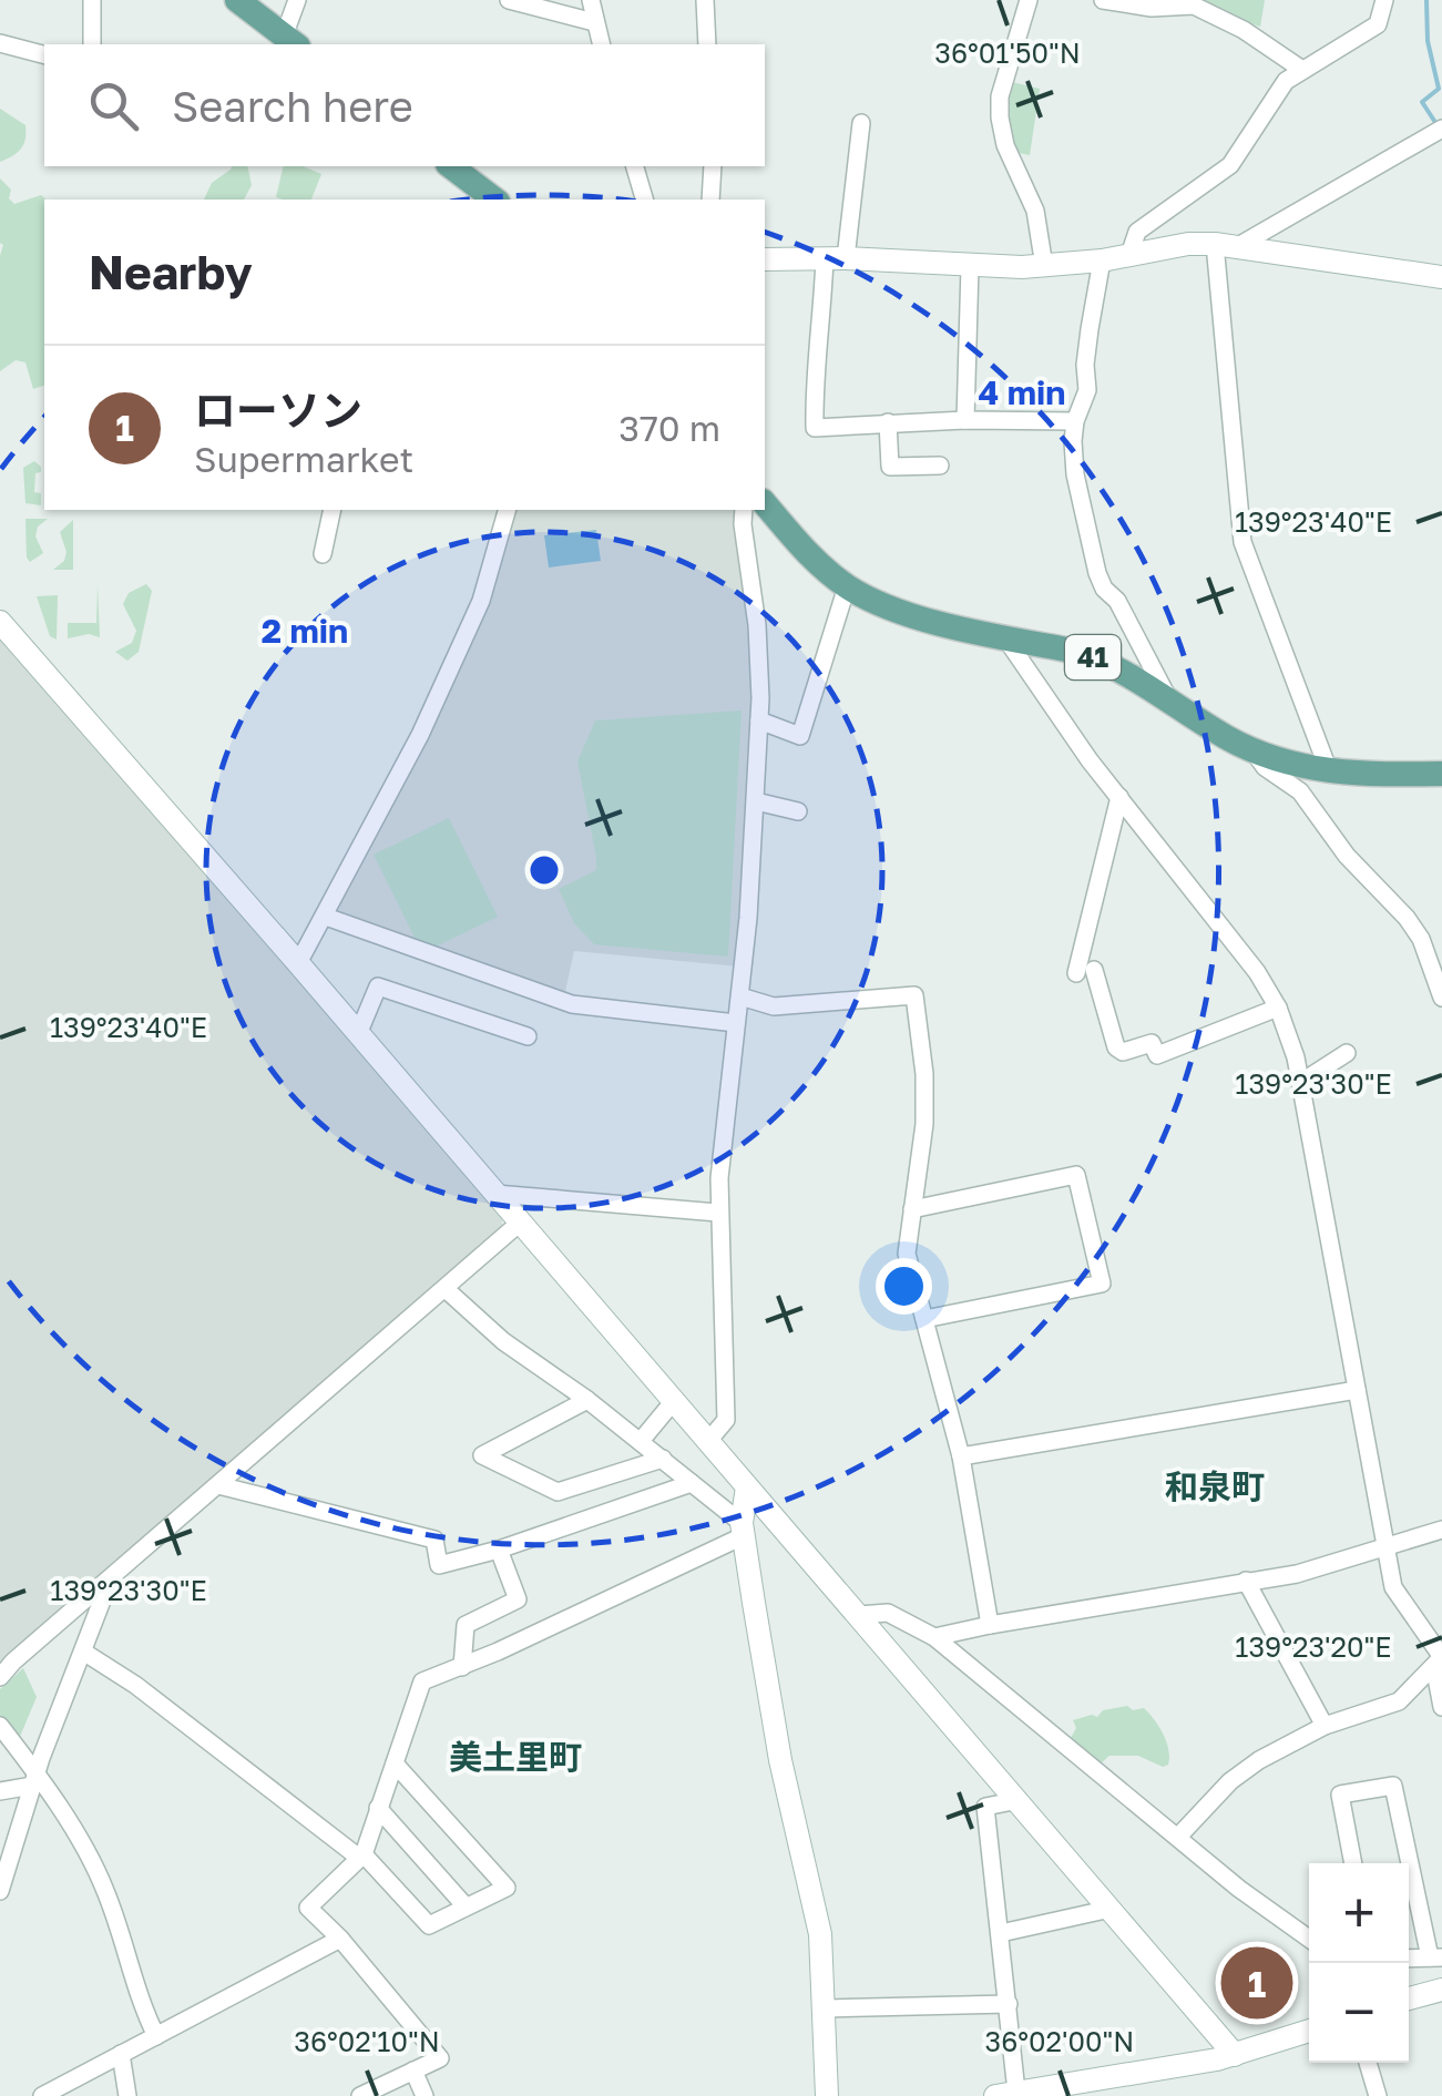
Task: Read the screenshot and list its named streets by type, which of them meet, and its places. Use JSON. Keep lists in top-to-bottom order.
{
  "streets": {
    "main road": ["41"]
  },
  "districts": ["和泉町", "美土里町"],
  "page": {
    "search": "Search here",
    "heading": "Nearby",
    "list": [
      {
        "mark": "1",
        "name": "ローソン",
        "note": "Supermarket",
        "value": "370 m"
      }
    ],
    "map_buttons": ["+", "−"],
    "pins": "1"
  },
  "coordinates": [
    "36°01'50\"N",
    "139°23'40\"E",
    "139°23'30\"E",
    "139°23'20\"E",
    "36°02'10\"N",
    "36°02'00\"N"
  ],
  "rings": ["4 min", "2 min"]
}
